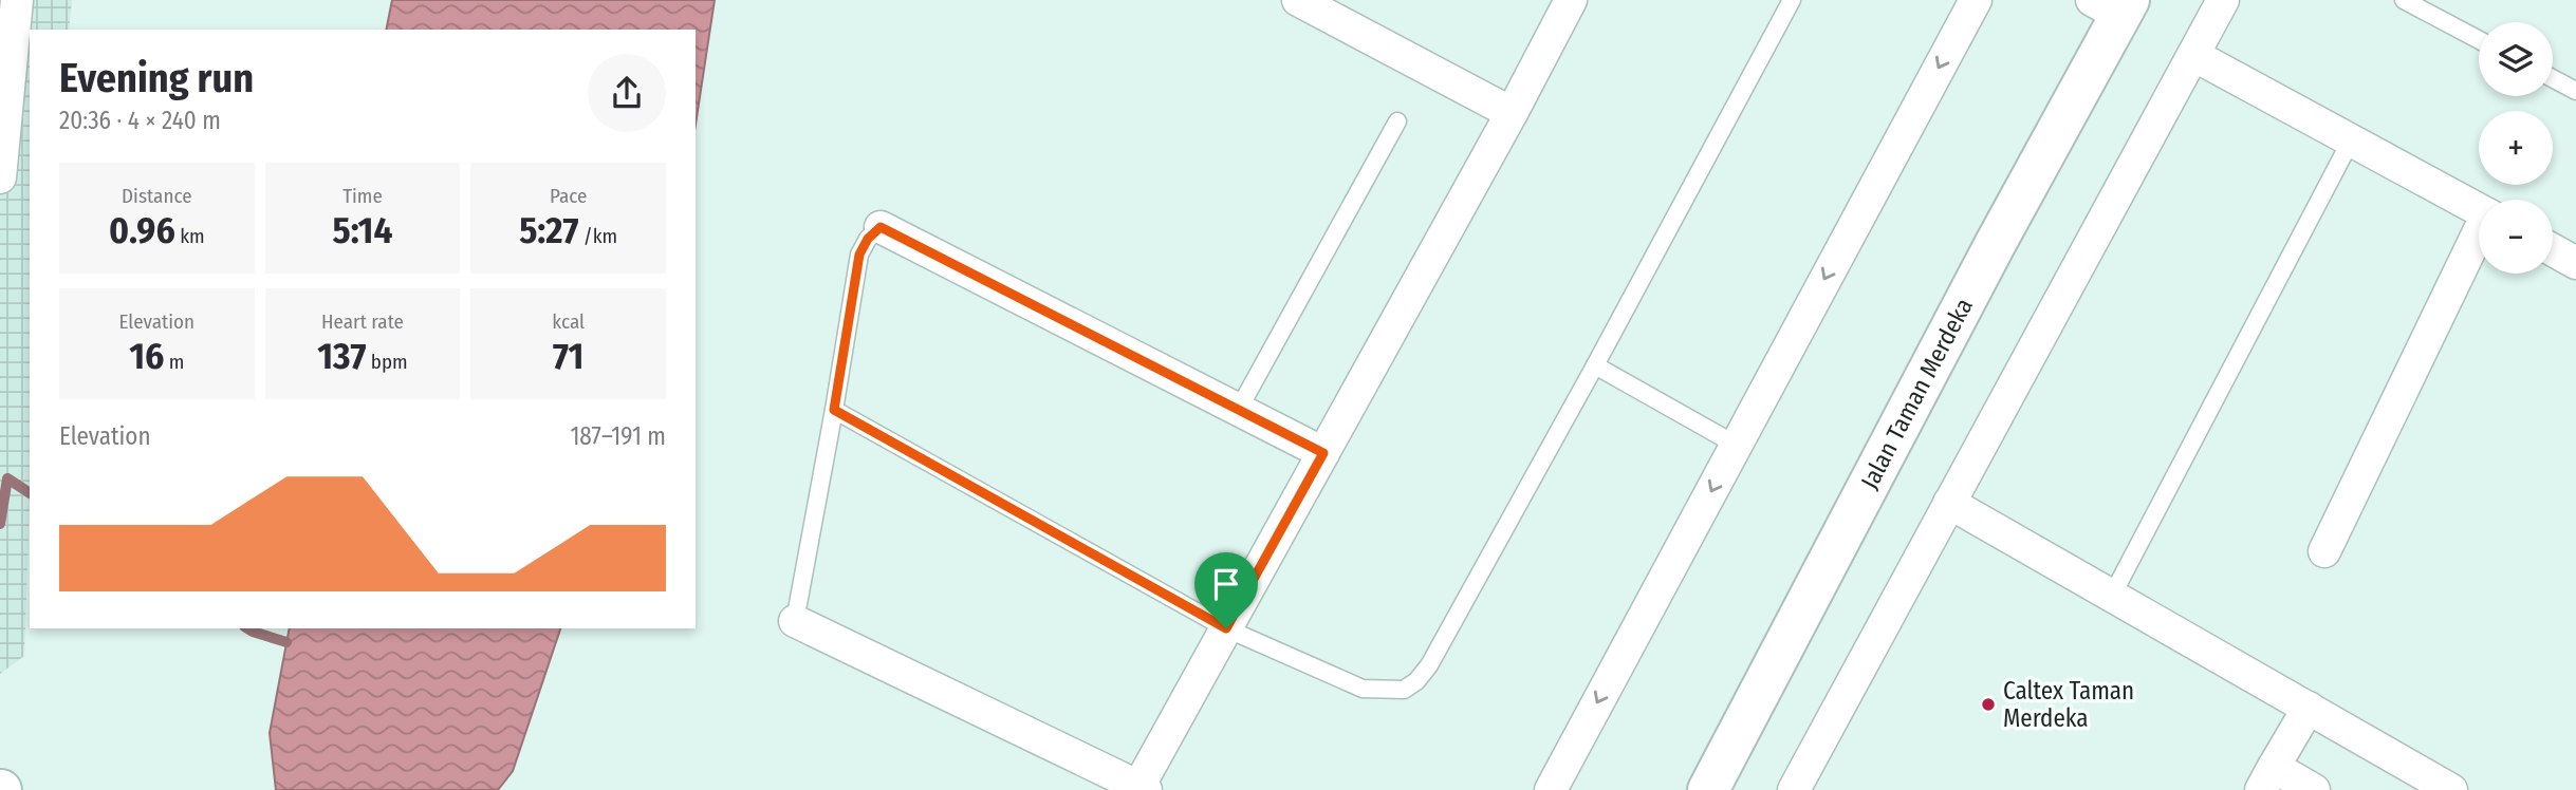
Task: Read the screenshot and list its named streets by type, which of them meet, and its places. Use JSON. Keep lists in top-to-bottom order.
{
  "streets": {
    "main road": ["Jalan Taman Merdeka"]
  },
  "places": ["Caltex Taman Merdeka"],
  "page": {
    "map_buttons": ["+", "−"],
    "heading": ["Evening run", "20:36 · 4 × 240 m"],
    "stats": [
      ["Distance", "0.96 km"],
      ["Time", "5:14"],
      ["Pace", "5:27 /km"],
      ["Elevation", "16 m"],
      ["Heart rate", "137 bpm"],
      ["kcal", "71"]
    ],
    "chart": ["Elevation", "187–191 m"]
  }
}
